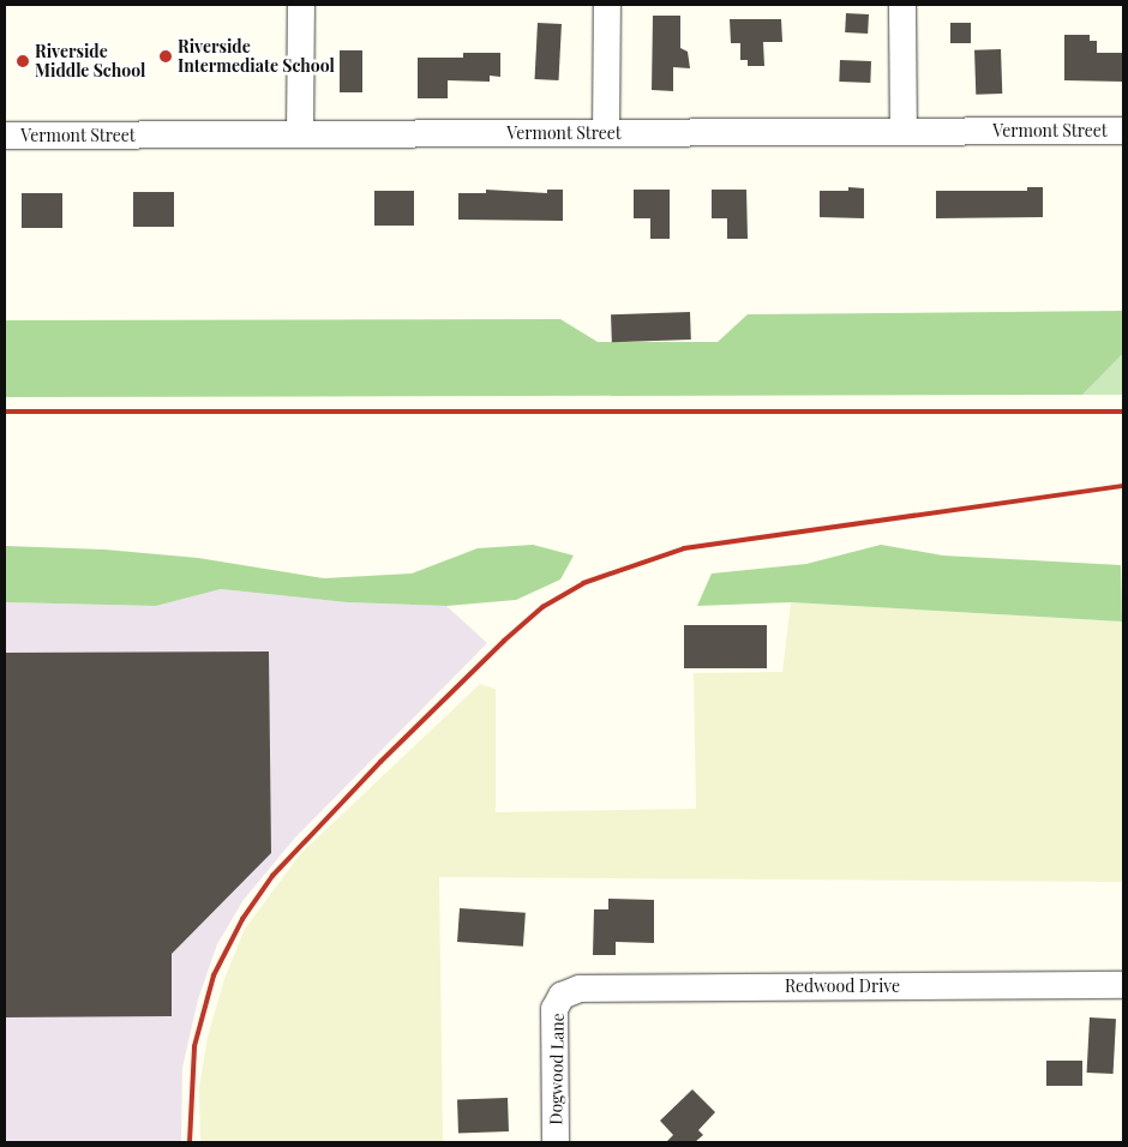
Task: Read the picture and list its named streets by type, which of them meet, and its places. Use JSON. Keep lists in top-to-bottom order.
{
  "streets": {
    "street": ["Vermont Street", "Redwood Drive", "Dogwood Lane"]
  },
  "crossings": [
    ["Redwood Drive", "Dogwood Lane"]
  ],
  "places": ["Riverside Intermediate School", "Riverside Middle School"]
}
